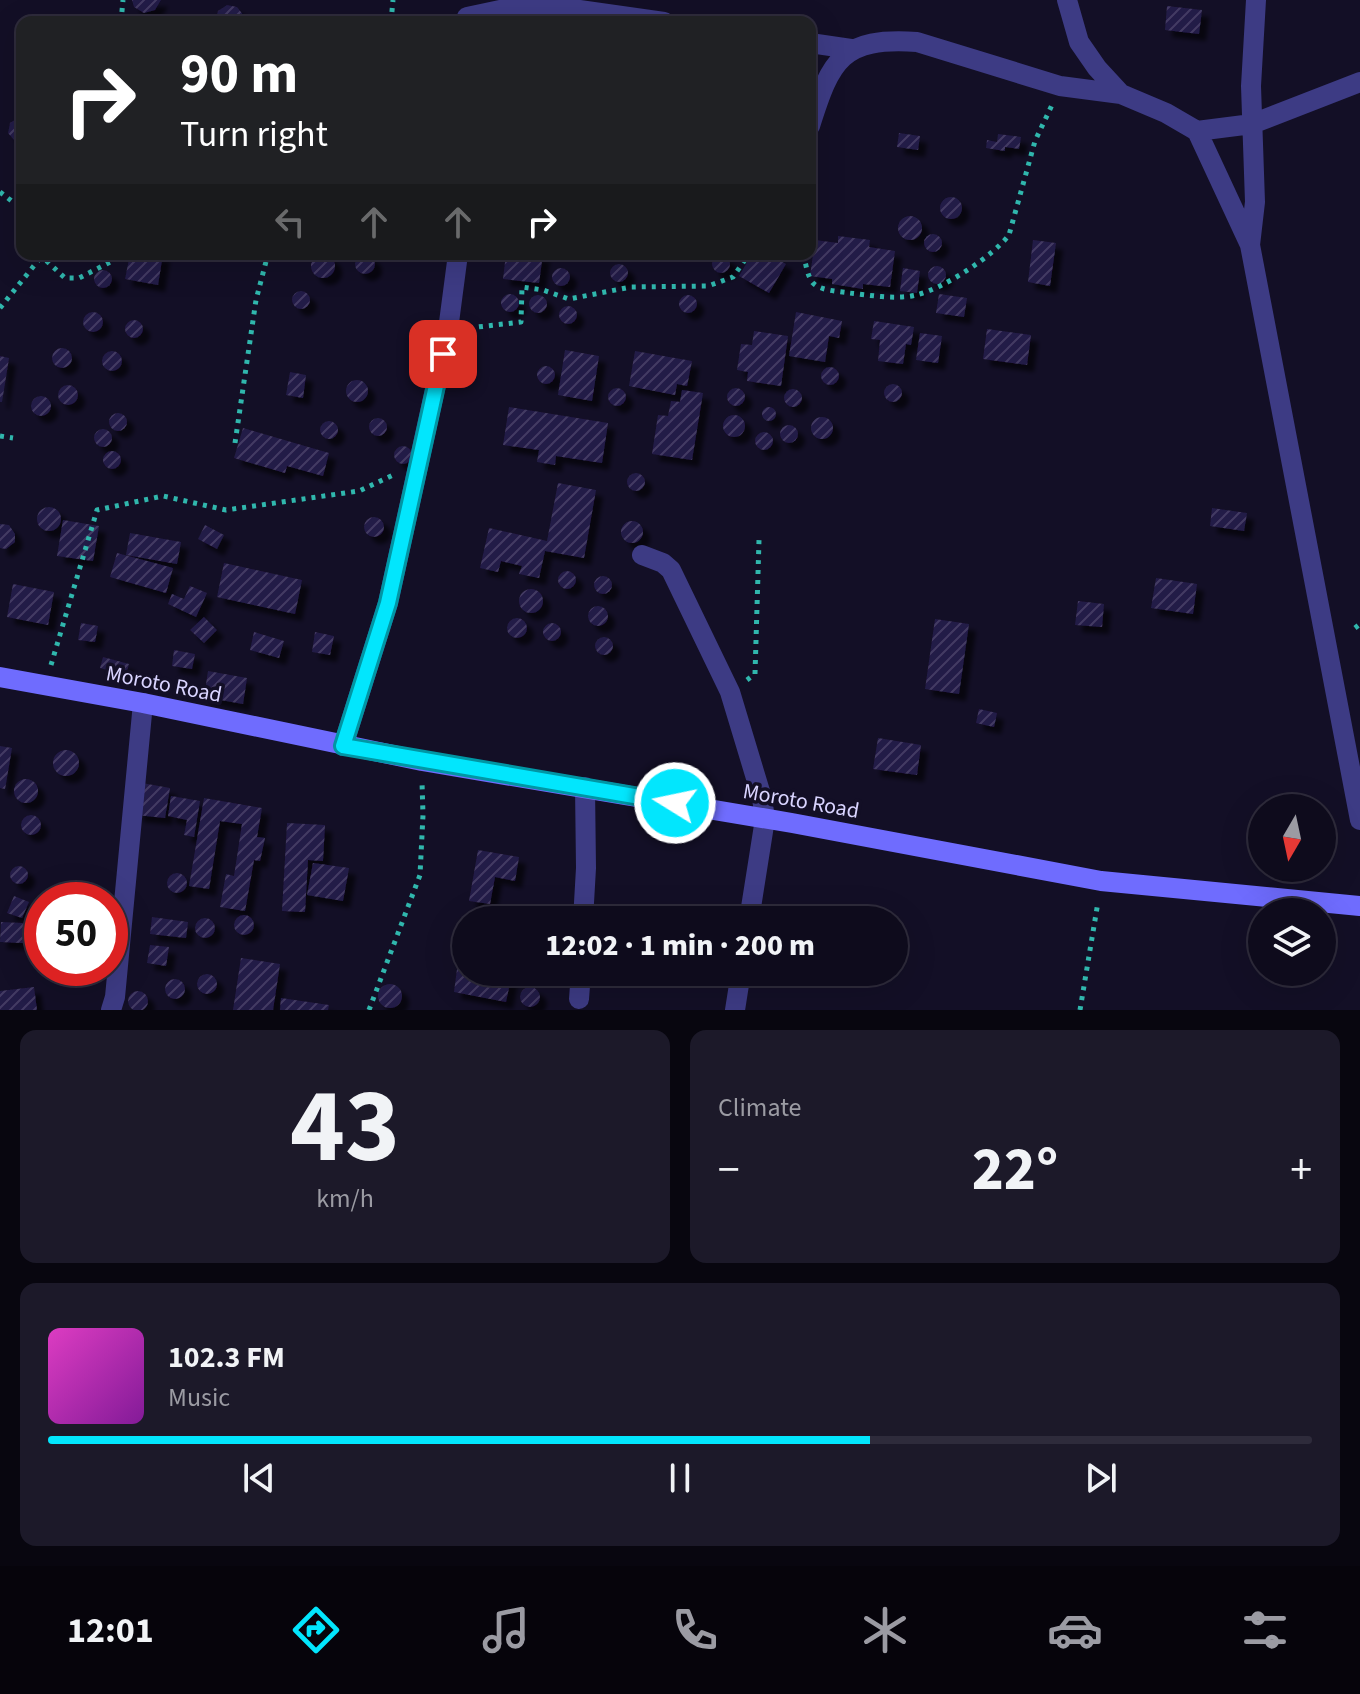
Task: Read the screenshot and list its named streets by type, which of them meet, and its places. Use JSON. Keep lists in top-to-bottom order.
{
  "streets": {
    "main road": ["Moroto Road"]
  },
  "north": "bottom",
  "page": {
    "turn": ["90 m", "Turn right"],
    "limit": "50",
    "trip": "12:02 · 1 min · 200 m",
    "tile": [
      ["43", "km/h"],
      "Climate"
    ],
    "heat": ["−", "22°", "+"],
    "song": ["102.3 FM", "Music"],
    "tabs": "12:01"
  }
}
